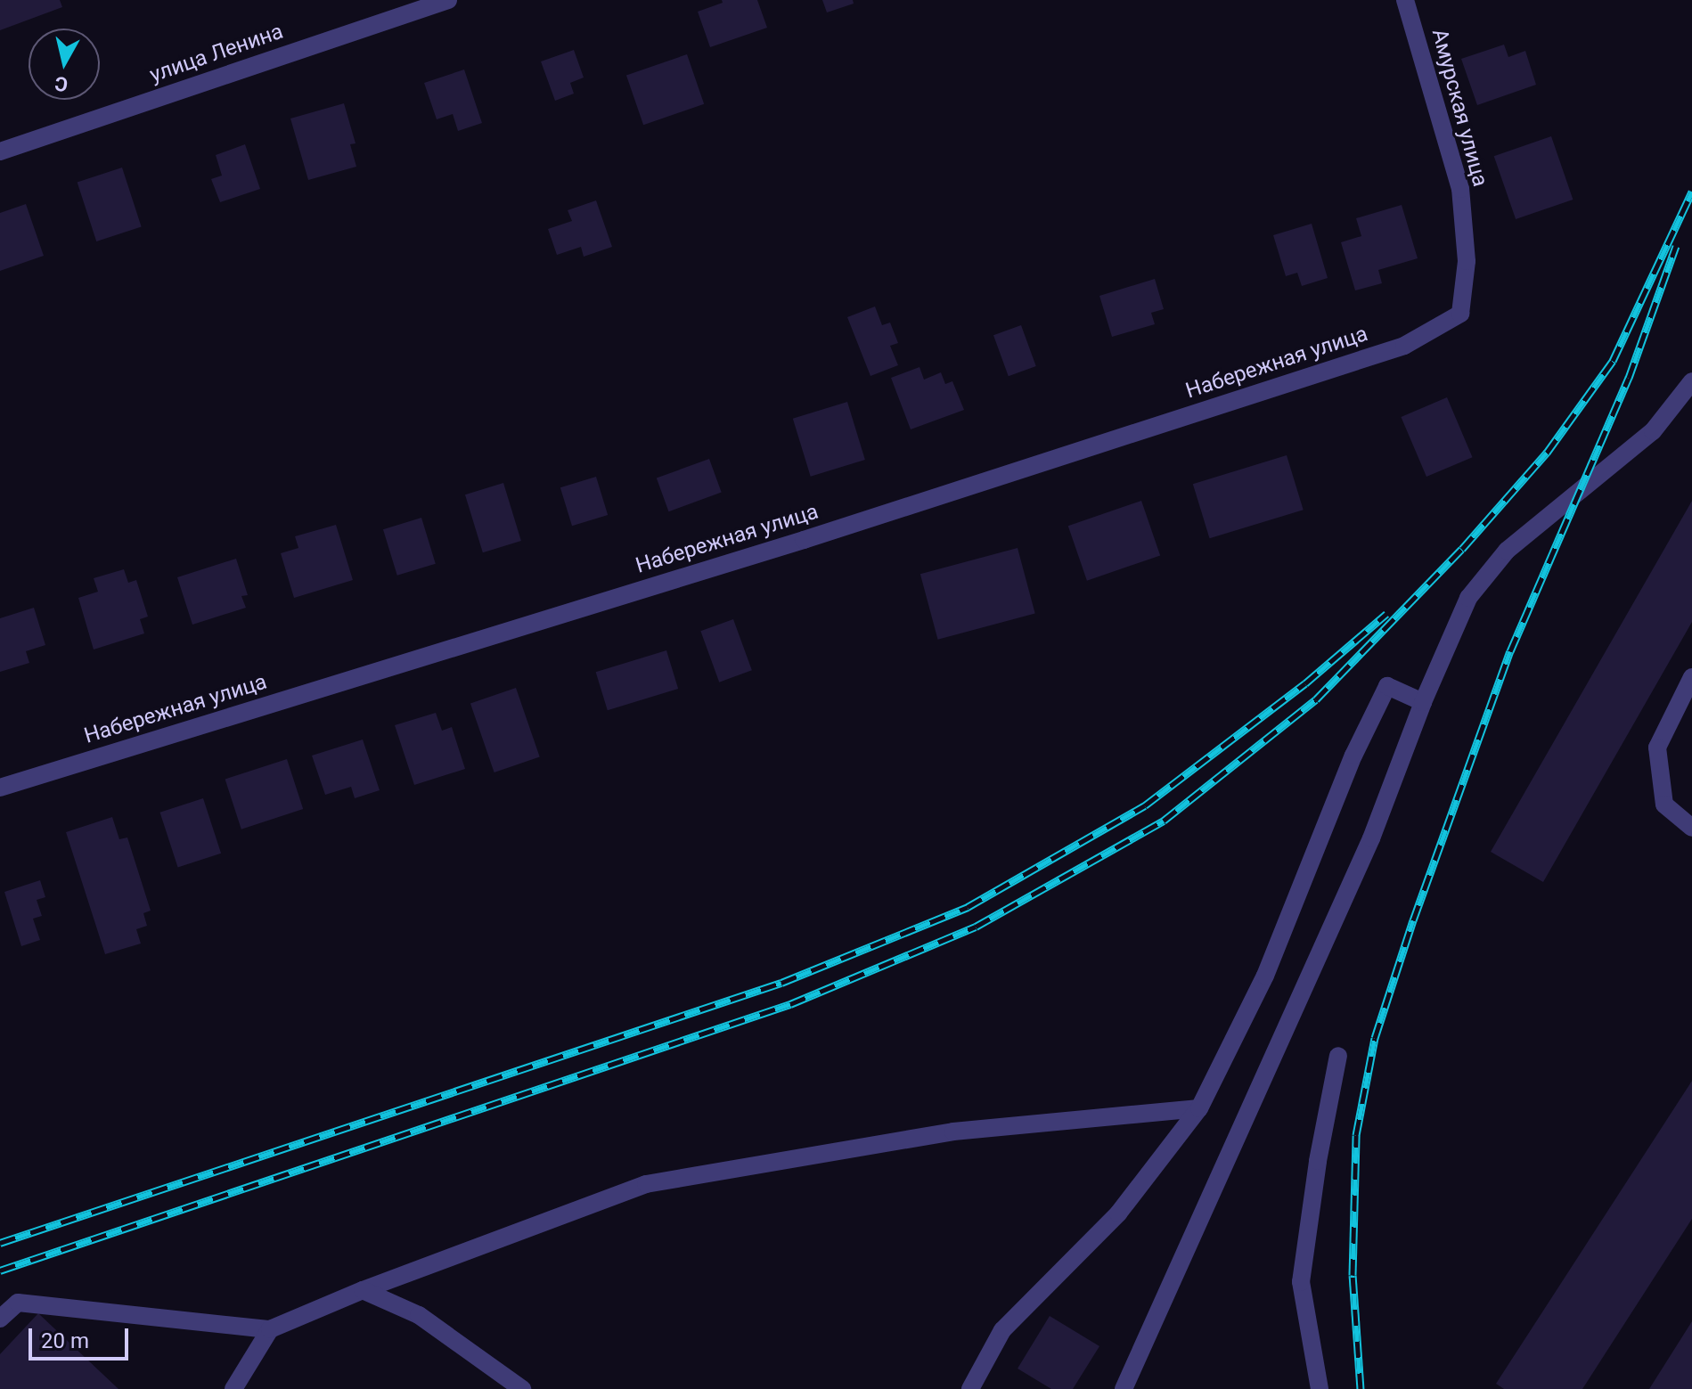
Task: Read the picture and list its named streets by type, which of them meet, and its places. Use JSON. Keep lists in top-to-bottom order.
{
  "streets": {
    "street": ["улица Ленина", "Амурская улица", "Набережная улица"]
  },
  "crossings": [
    ["Амурская улица", "Набережная улица"]
  ],
  "scale_bar": "20 m",
  "north": "bottom"
}
